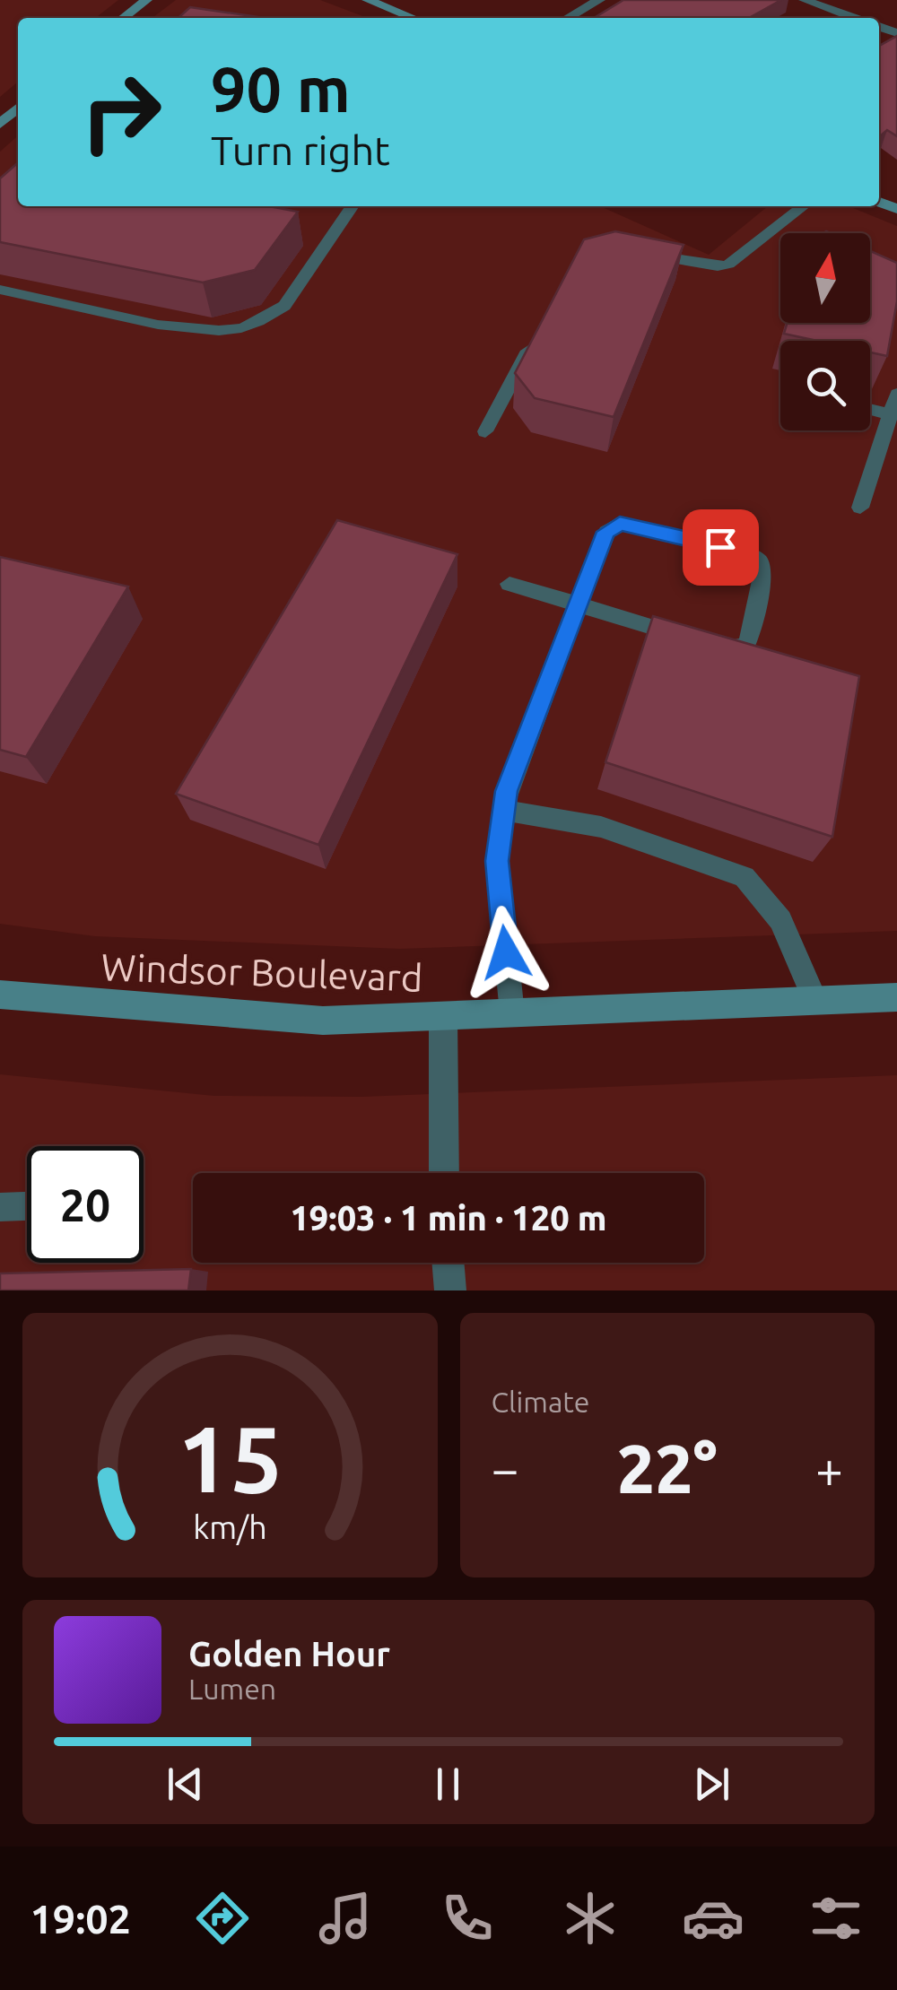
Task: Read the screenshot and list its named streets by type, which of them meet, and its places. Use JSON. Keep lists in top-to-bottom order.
{
  "streets": {
    "main road": ["Windsor Boulevard"]
  },
  "north": "top",
  "page": {
    "turn": ["90 m", "Turn right"],
    "limit": "20",
    "trip": "19:03 · 1 min · 120 m",
    "tile": "Climate",
    "heat": ["−", "22°", "+"],
    "song": ["Golden Hour", "Lumen"],
    "tabs": "19:02",
    "gauge": ["15", "km/h"]
  }
}
